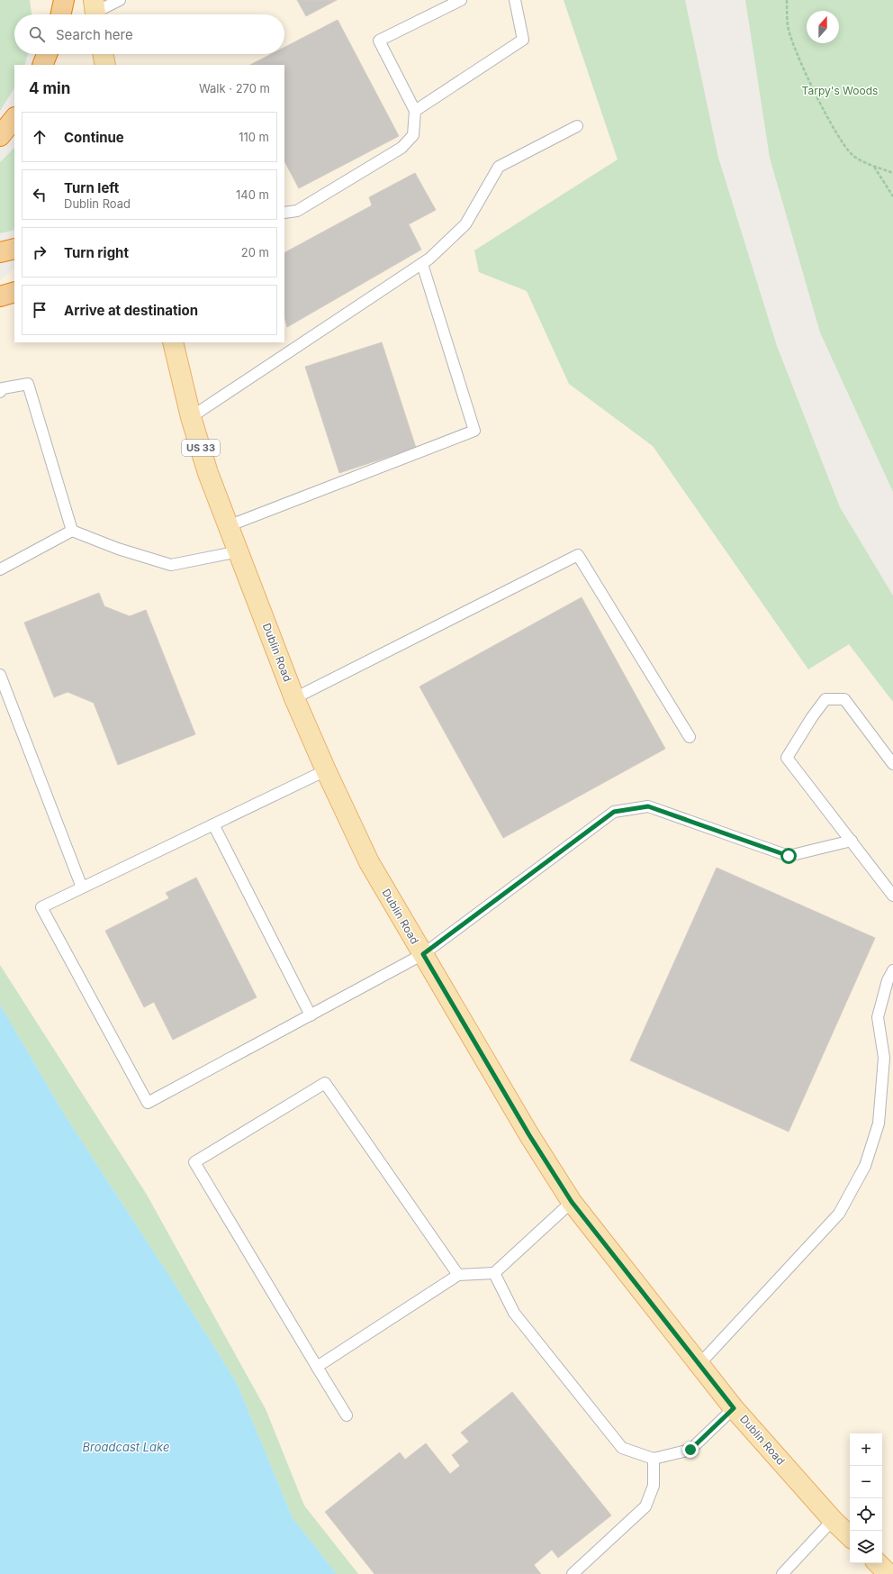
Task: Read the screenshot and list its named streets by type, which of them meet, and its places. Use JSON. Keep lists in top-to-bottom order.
{
  "streets": {
    "main road": ["US 33", "Dublin Road"]
  },
  "water": ["Broadcast Lake"],
  "parks": ["Tarpy's Woods"],
  "north": "top",
  "page": {
    "search": "Search here",
    "heading": ["4 min", "Walk · 270 m"],
    "list": [
      ["Continue", "110 m"],
      ["Turn left", "Dublin Road", "140 m"],
      ["Turn right", "20 m"],
      "Arrive at destination"
    ],
    "map_buttons": ["+", "−"]
  }
}
